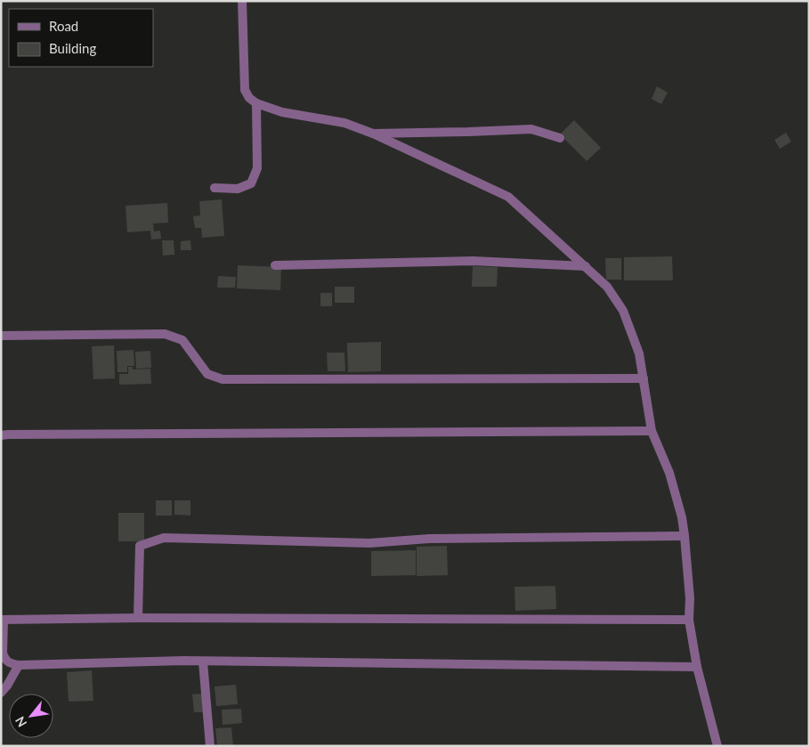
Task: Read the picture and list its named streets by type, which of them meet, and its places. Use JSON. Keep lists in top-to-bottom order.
{
  "legend": ["Road", "Building"],
  "north": "bottom left"
}
